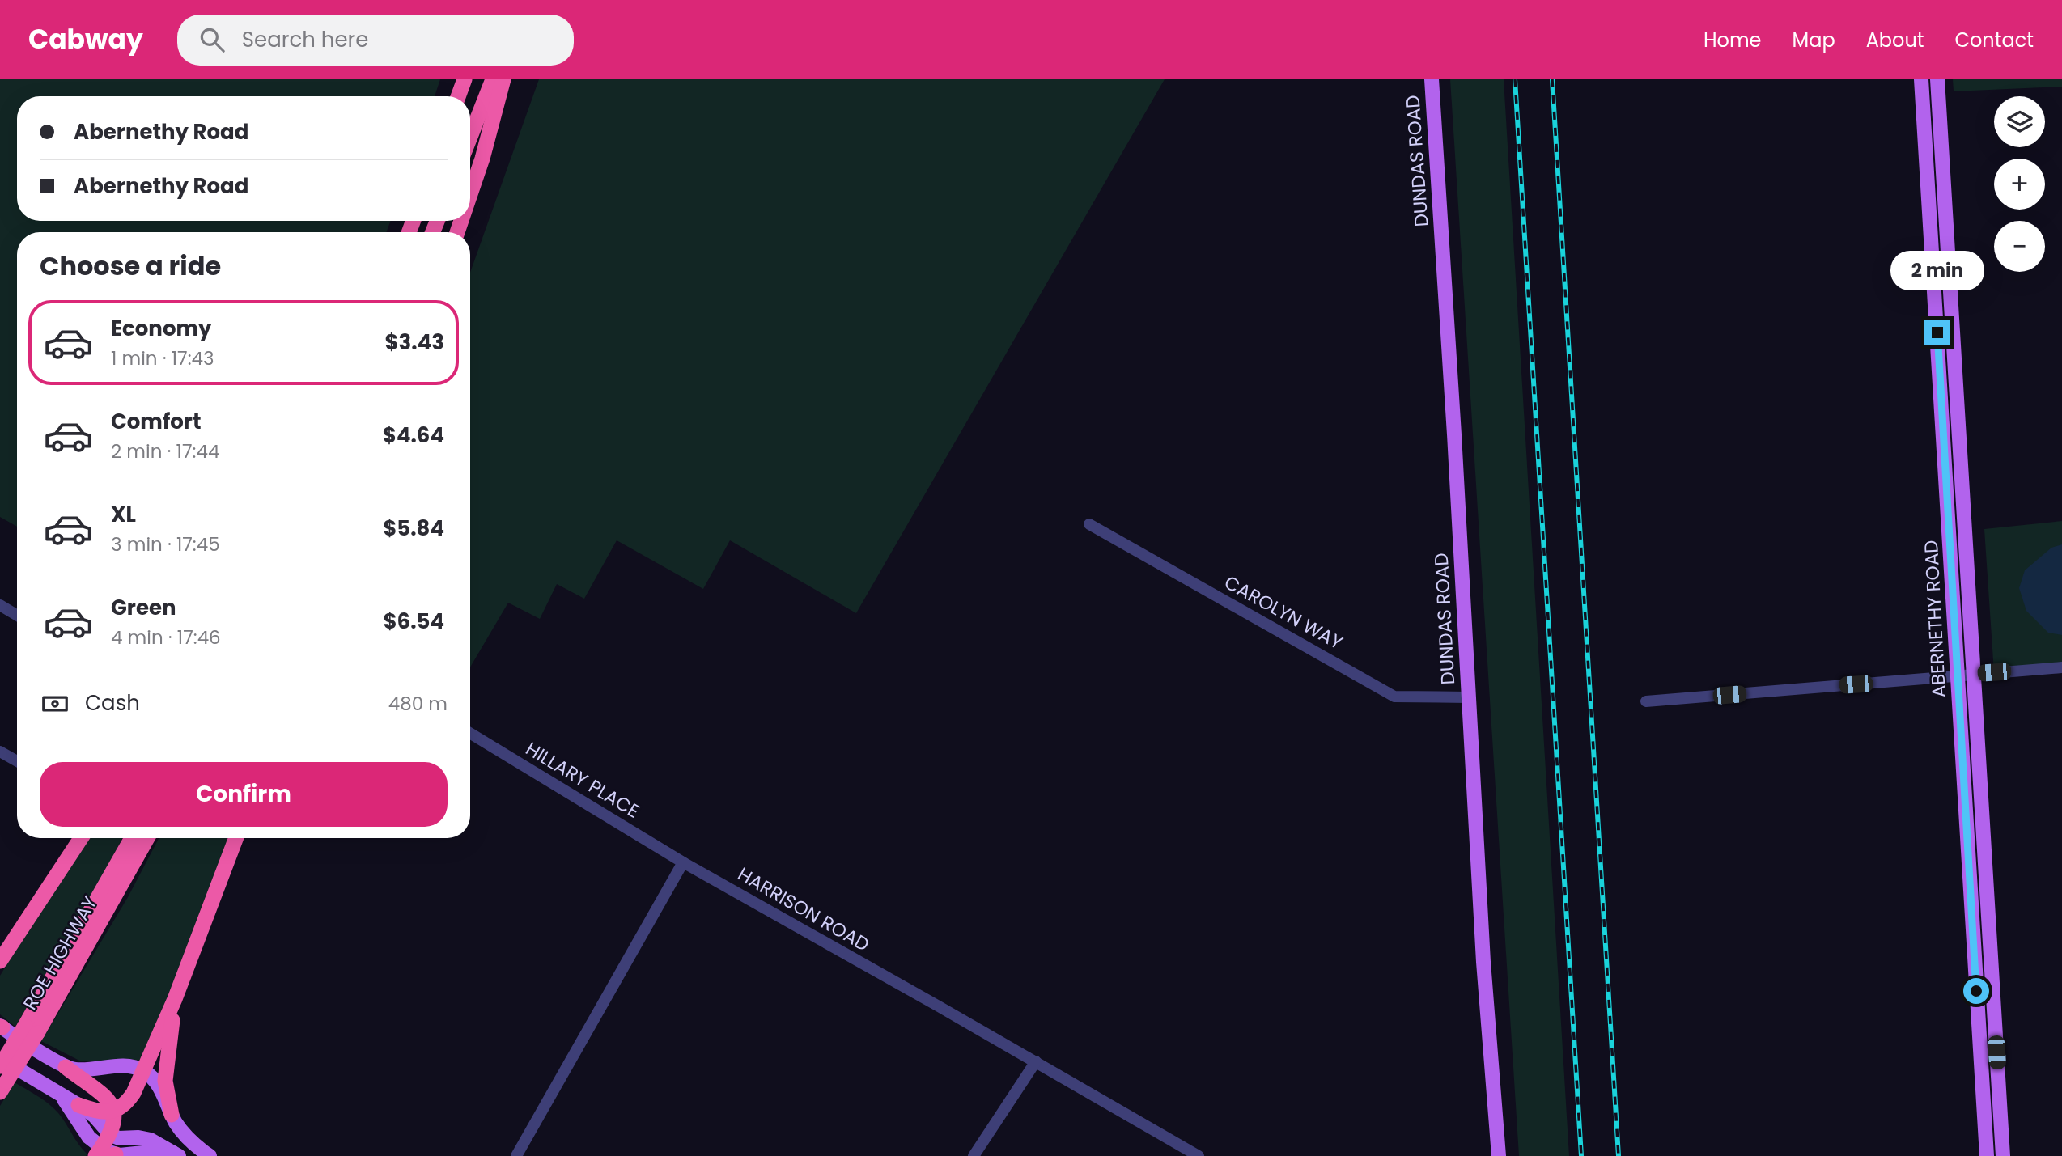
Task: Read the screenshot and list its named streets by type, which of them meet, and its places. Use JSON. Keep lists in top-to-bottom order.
{
  "streets": {
    "highway": ["ROE HIGHWAY"],
    "main road": ["DUNDAS ROAD", "ABERNETHY ROAD"],
    "street": ["CAROLYN WAY", "HILLARY PLACE", "HARRISON ROAD"]
  },
  "crossings": [
    ["DUNDAS ROAD", "CAROLYN WAY"],
    ["HILLARY PLACE", "HARRISON ROAD"]
  ],
  "page": {
    "header": "Cabway",
    "search": "Search here",
    "nav": [
      "Home",
      "Map",
      "About",
      "Contact"
    ],
    "map_buttons": ["+", "−"],
    "banner": ["Abernethy Road", "Abernethy Road"],
    "heading": "Choose a ride",
    "bubble": "2 min",
    "list": [
      {
        "name": "Economy",
        "note": "1 min · 17:43",
        "value": "$3.43"
      },
      {
        "name": "Comfort",
        "note": "2 min · 17:44",
        "value": "$4.64"
      },
      {
        "name": "XL",
        "note": "3 min · 17:45",
        "value": "$5.84"
      },
      {
        "name": "Green",
        "note": "4 min · 17:46",
        "value": "$6.54"
      }
    ],
    "pay": ["Cash", "480 m"],
    "buttons": "Confirm"
  }
}
